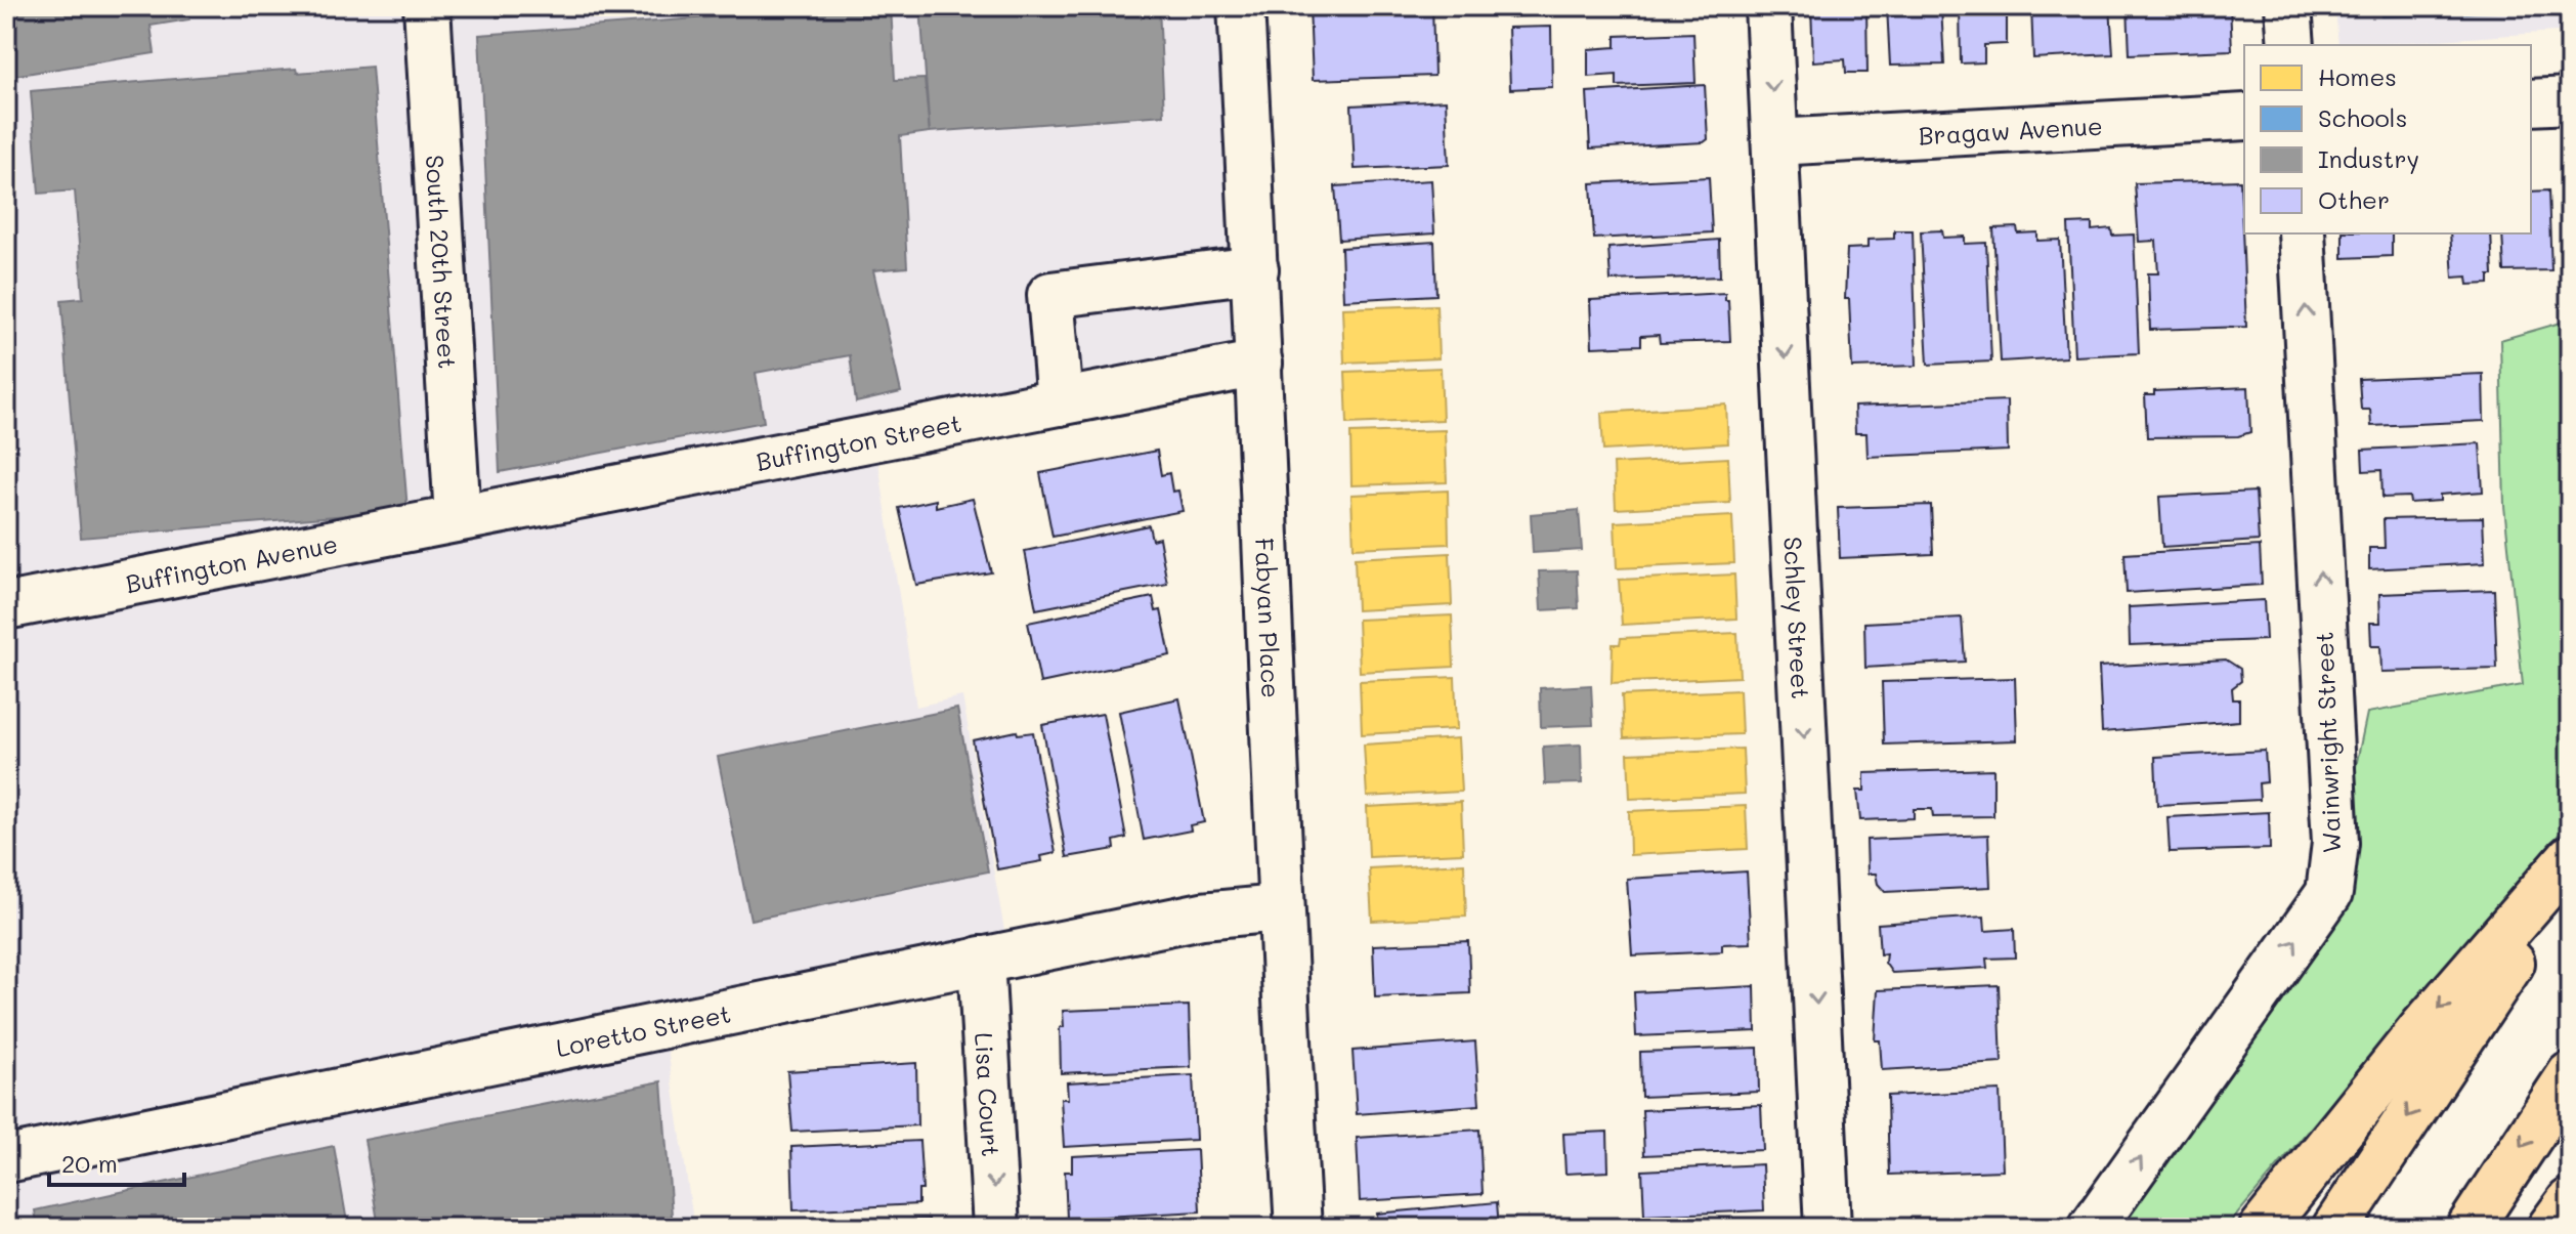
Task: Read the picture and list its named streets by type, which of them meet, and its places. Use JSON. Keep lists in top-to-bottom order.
{
  "streets": {
    "street": [
      "Bragaw Avenue",
      "South 20th Street",
      "Buffington Street",
      "Buffington Avenue",
      "Schley Street",
      "Fabyan Place",
      "Wainwright Street",
      "Loretto Street",
      "Lisa Court"
    ]
  },
  "crossings": [
    ["Bragaw Avenue", "Schley Street"],
    ["South 20th Street", "Buffington Street"],
    ["South 20th Street", "Buffington Avenue"],
    ["Buffington Street", "Buffington Avenue"],
    ["Buffington Street", "Fabyan Place"],
    ["Fabyan Place", "Loretto Street"],
    ["Loretto Street", "Lisa Court"]
  ],
  "one_way": ["Schley Street", "Wainwright Street", "Lisa Court"],
  "legend": [
    "Homes",
    "Schools",
    "Industry",
    "Other"
  ],
  "scale_bar": "20 m"
}
